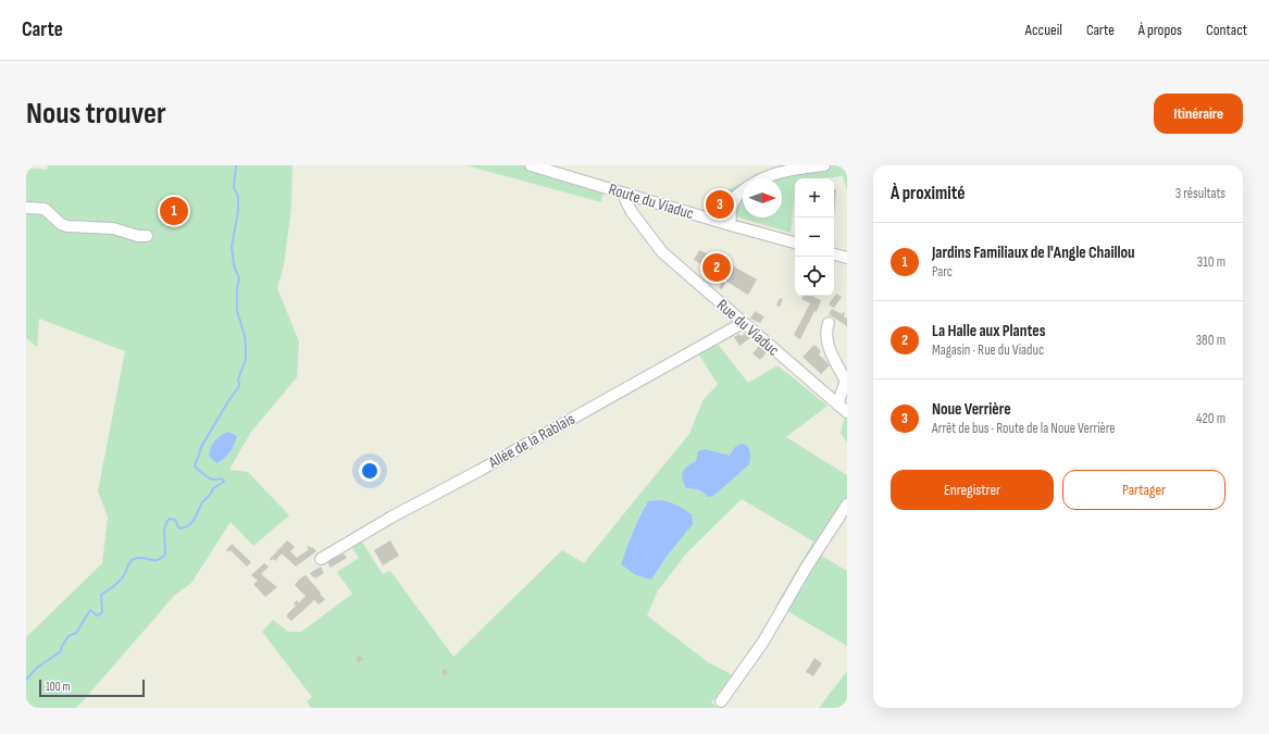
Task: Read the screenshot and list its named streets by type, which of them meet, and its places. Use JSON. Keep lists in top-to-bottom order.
{
  "streets": {
    "street": ["Route du Viaduc", "Rue du Viaduc", "Allée de la Rablais"]
  },
  "crossings": [
    ["Route du Viaduc", "Rue du Viaduc"],
    ["Rue du Viaduc", "Allée de la Rablais"]
  ],
  "scale_bar": "100 m",
  "north": "right",
  "page": {
    "header": "Carte",
    "nav": [
      "Accueil",
      "Carte",
      "À propos",
      "Contact"
    ],
    "buttons": [
      "Itinéraire",
      ["Enregistrer", "Partager"]
    ],
    "title": "Nous trouver",
    "heading": ["À proximité", "3 résultats"],
    "map_buttons": ["+", "−"],
    "pins": ["3", "1", "2"],
    "list": [
      {
        "mark": "1",
        "name": "Jardins Familiaux de l'Angle Chaillou",
        "note": "Parc",
        "value": "310 m"
      },
      {
        "mark": "2",
        "name": "La Halle aux Plantes",
        "note": "Magasin · Rue du Viaduc",
        "value": "380 m"
      },
      {
        "mark": "3",
        "name": "Noue Verrière",
        "note": "Arrêt de bus · Route de la Noue Verrière",
        "value": "420 m"
      }
    ],
    "scale": "100 m"
  }
}
